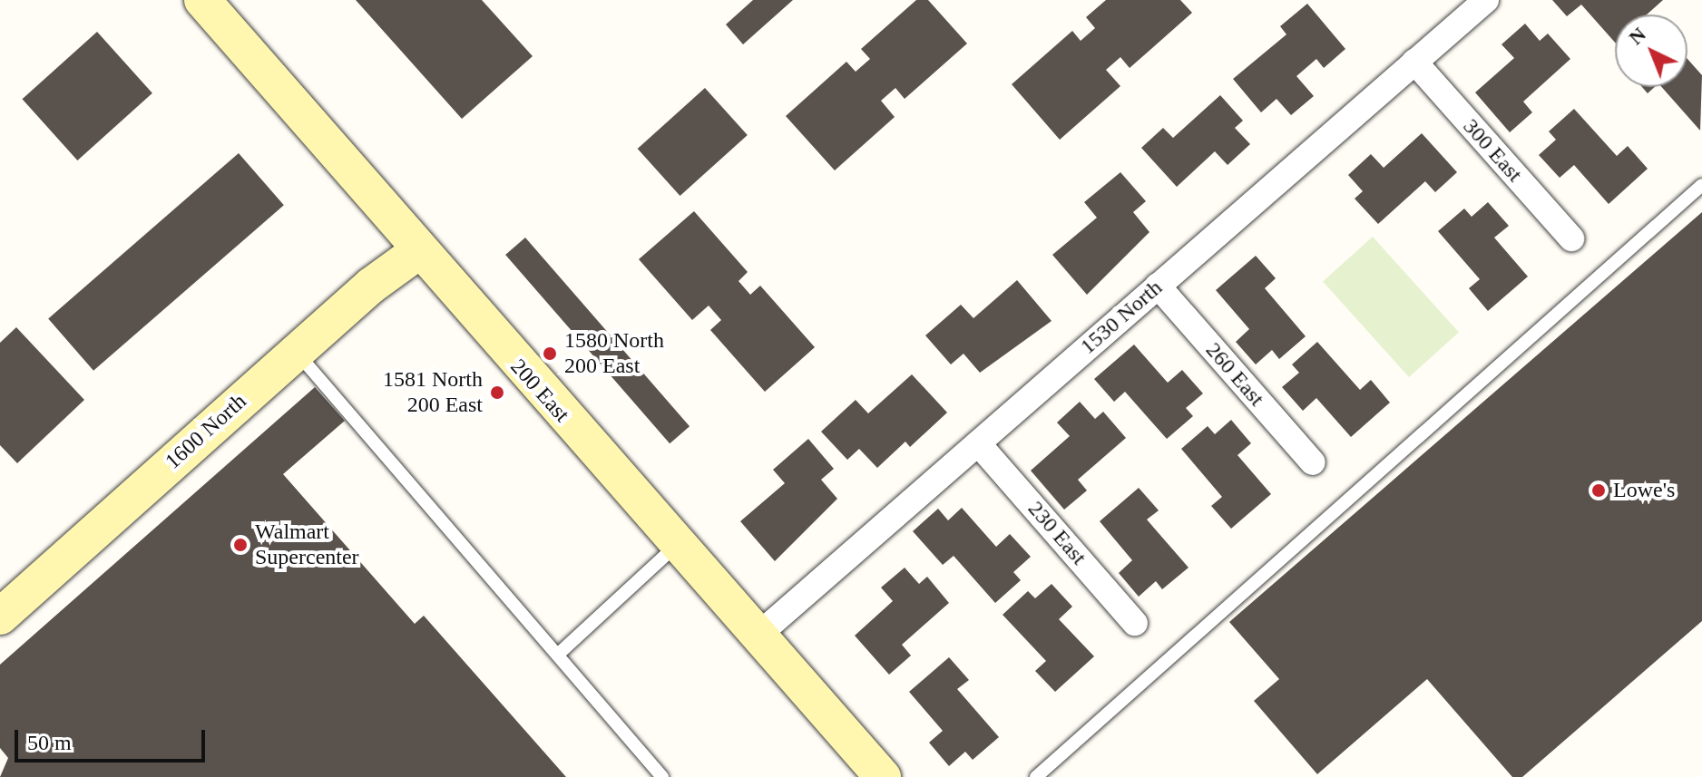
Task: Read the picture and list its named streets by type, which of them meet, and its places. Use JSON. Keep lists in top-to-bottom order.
{
  "streets": {
    "main road": ["200 East", "1600 North"],
    "street": [
      "300 East",
      "1530 North",
      "260 East",
      "230 East"
    ]
  },
  "crossings": [
    ["300 East", "1530 North"],
    ["1530 North", "260 East"],
    ["1530 North", "200 East"],
    ["1530 North", "230 East"],
    ["200 East", "1600 North"]
  ],
  "places": [
    "1580 North 200 East",
    "1581 North 200 East",
    "Lowe's",
    "Walmart Supercenter"
  ],
  "scale_bar": "50 m",
  "north": "top left"
}
